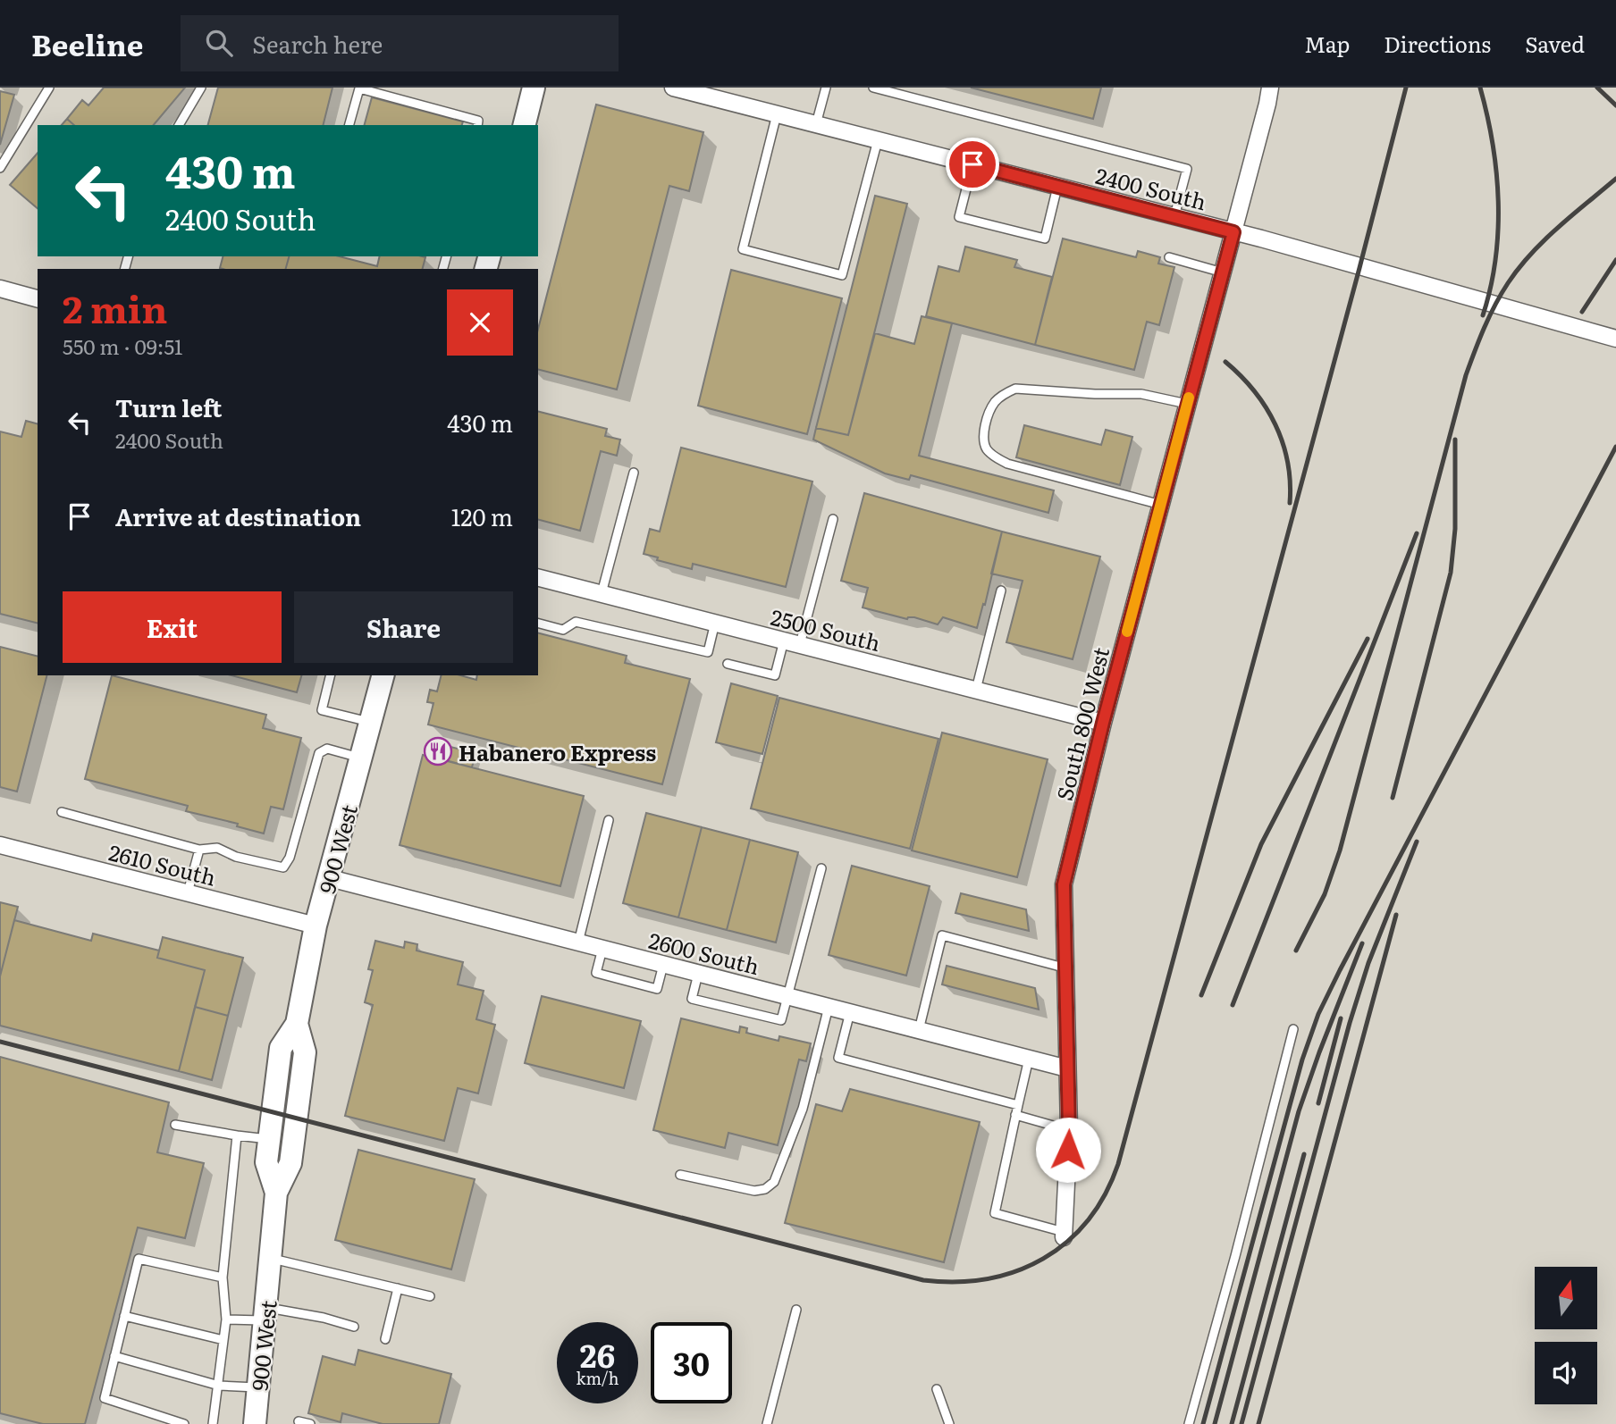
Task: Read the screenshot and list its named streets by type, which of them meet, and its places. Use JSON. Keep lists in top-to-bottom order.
{
  "streets": {
    "main road": ["900 West"],
    "street": [
      "2400 South",
      "2500 South",
      "South 800 West",
      "2610 South",
      "2600 South"
    ]
  },
  "crossings": [
    ["2400 South", "South 800 West"],
    ["2500 South", "South 800 West"],
    ["South 800 West", "2600 South"],
    ["900 West", "2610 South"],
    ["900 West", "2600 South"]
  ],
  "places": {
    "restaurant": ["Habanero Express"]
  },
  "north": "top",
  "page": {
    "header": "Beeline",
    "search": "Search here",
    "nav": ["Map", "Directions", "Saved"],
    "turn": ["430 m", "2400 South"],
    "heading": ["2 min", "550 m · 09:51"],
    "list": [
      {
        "name": "Turn left",
        "note": "2400 South",
        "value": "430 m"
      },
      {
        "name": "Arrive at destination",
        "value": "120 m"
      }
    ],
    "buttons": ["Exit", "Share"],
    "speed": "26 km/h",
    "limit": "30"
  }
}
